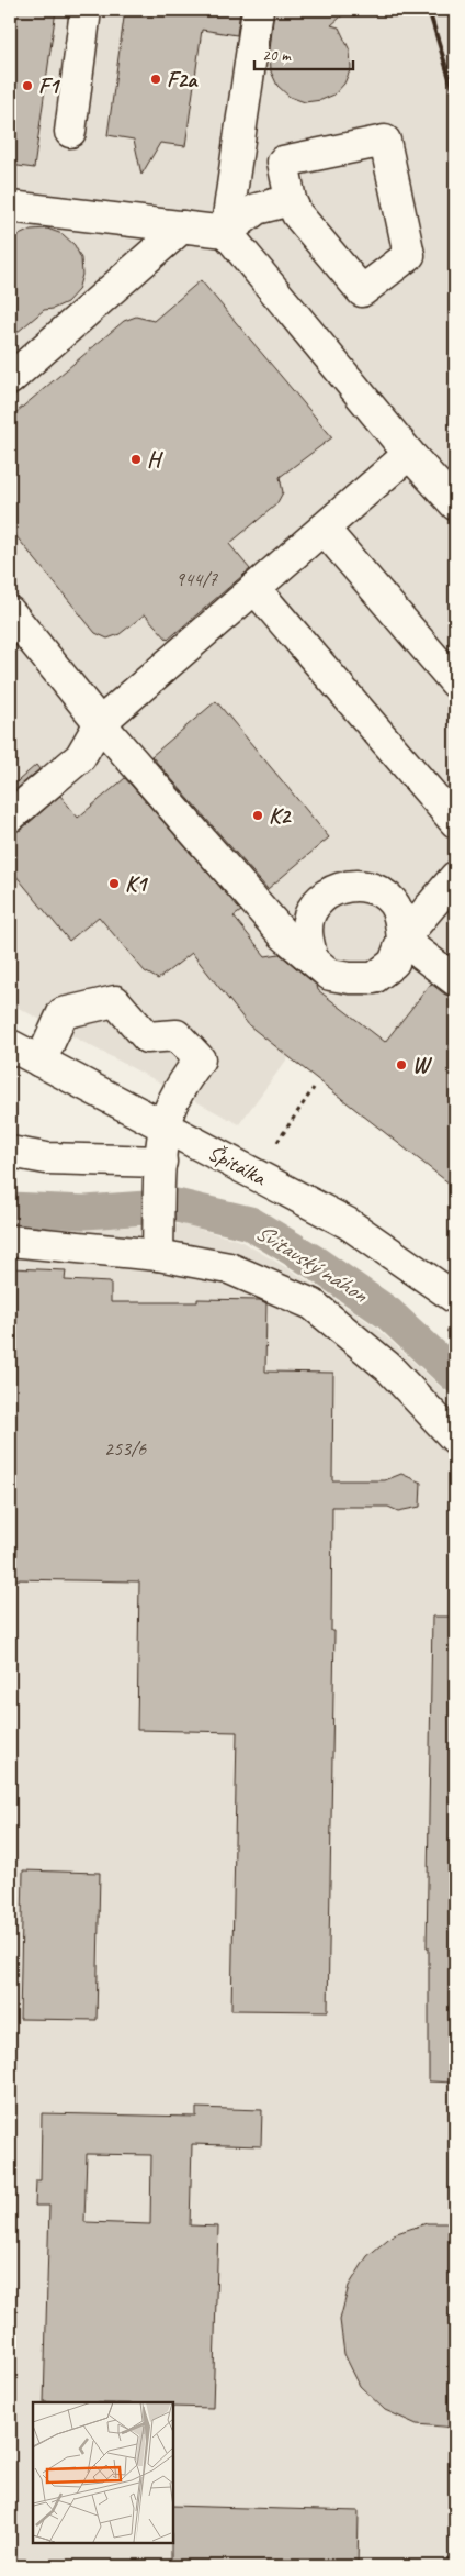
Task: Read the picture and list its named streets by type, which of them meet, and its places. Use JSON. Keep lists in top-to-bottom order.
{
  "streets": {
    "street": ["Špitálka"]
  },
  "water": ["Svitavský náhon"],
  "places": [
    "F2a",
    "F1",
    "H",
    "K2",
    "K1",
    "W"
  ],
  "house_numbers": ["944/7", "253/6"],
  "scale_bar": "20 m"
}
